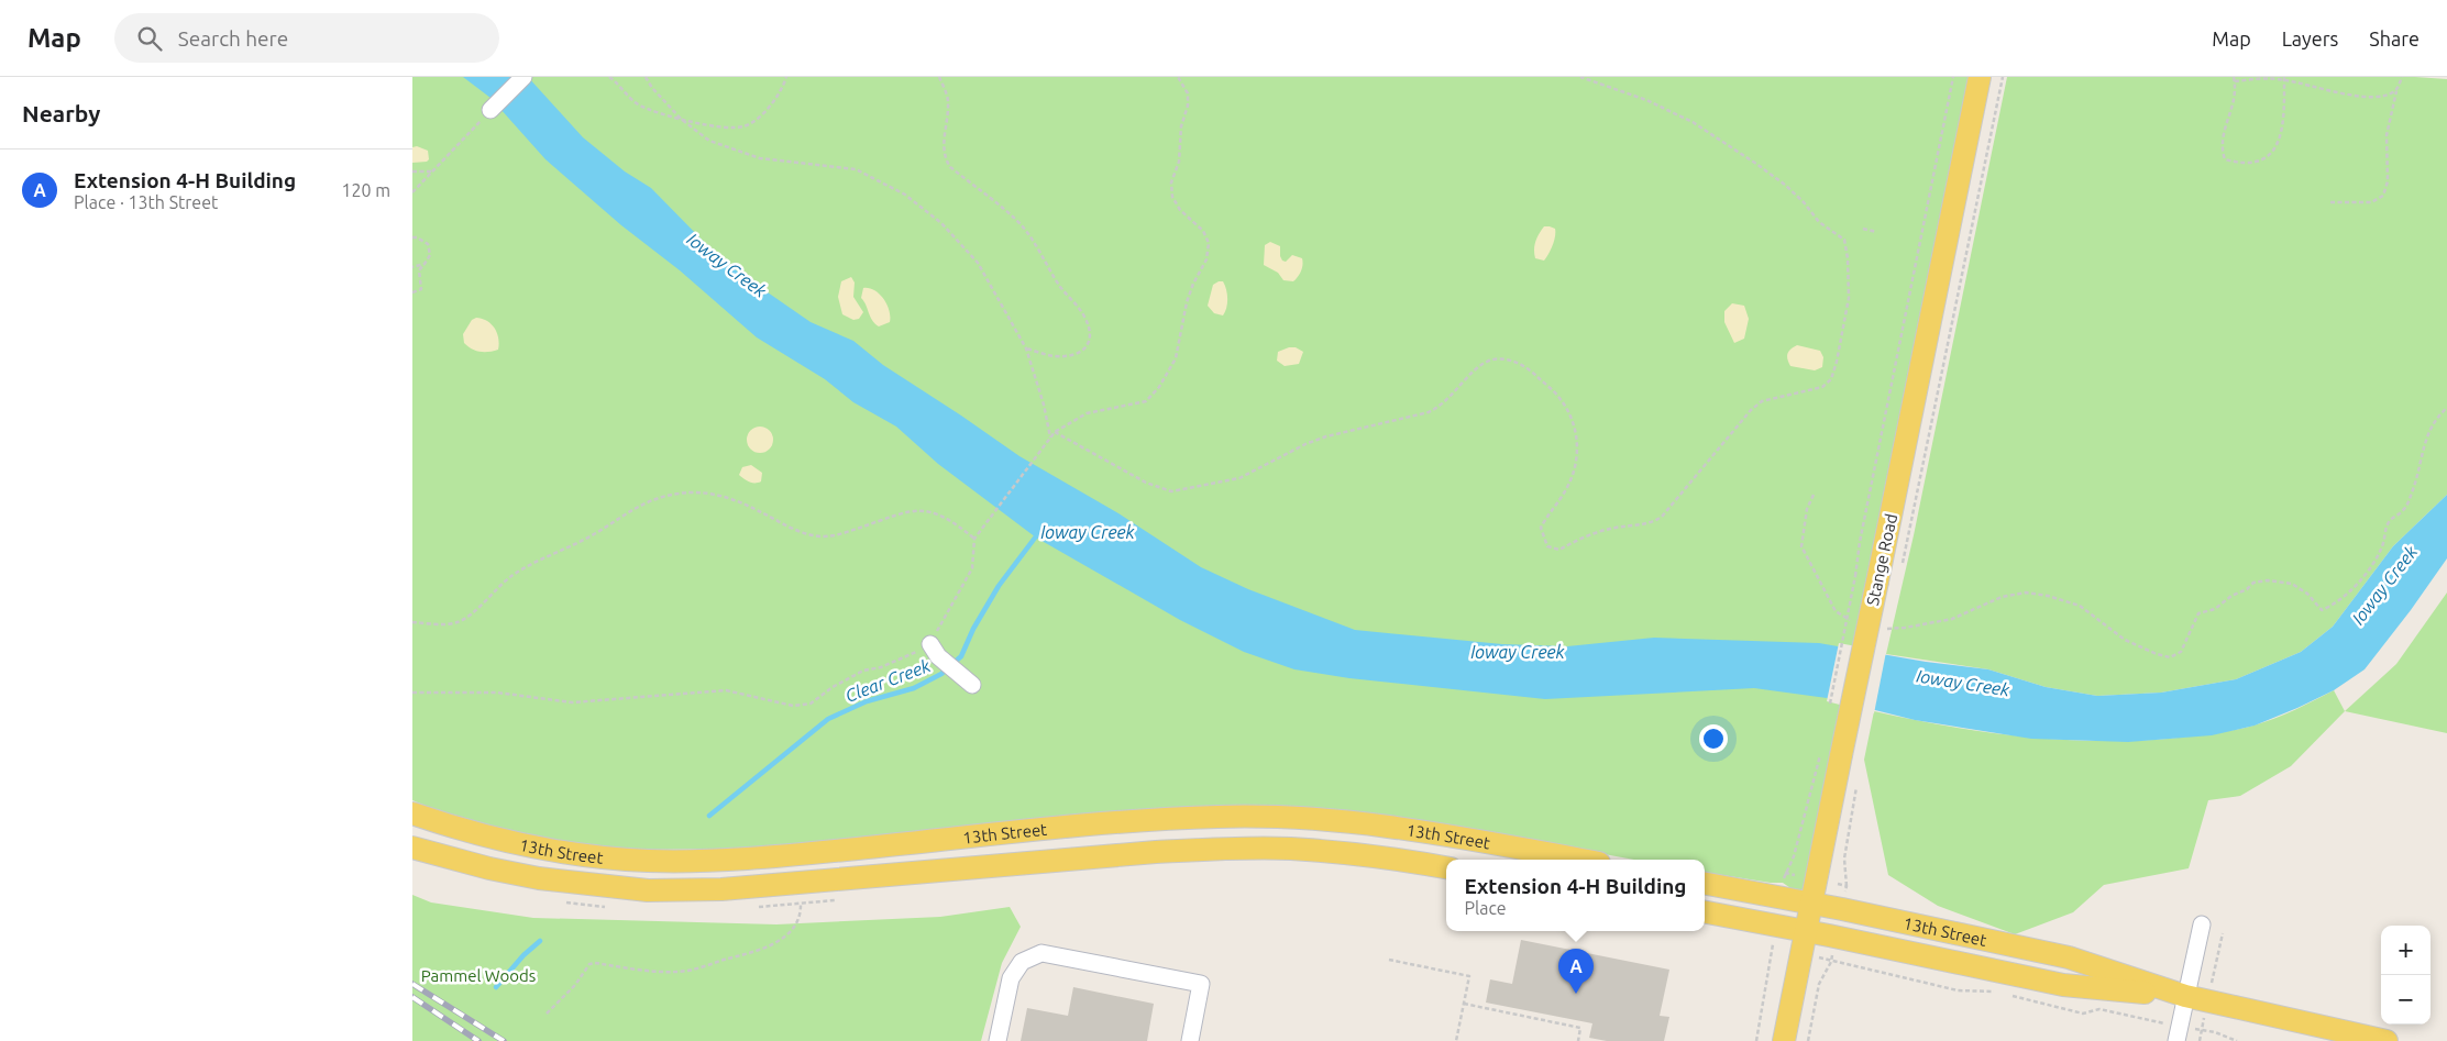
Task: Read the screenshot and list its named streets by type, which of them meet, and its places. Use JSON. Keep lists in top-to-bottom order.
{
  "streets": {
    "main road": ["Stange Road", "13th Street"]
  },
  "crossings": [
    ["Stange Road", "13th Street"]
  ],
  "water": ["Ioway Creek", "Clear Creek"],
  "parks": ["Pammel Woods"],
  "page": {
    "header": "Map",
    "search": "Search here",
    "nav": ["Map", "Layers", "Share"],
    "heading": "Nearby",
    "list": [
      {
        "mark": "A",
        "name": "Extension 4-H Building",
        "note": "Place · 13th Street",
        "value": "120 m"
      }
    ],
    "popup": ["Extension 4-H Building", "Place"],
    "map_buttons": ["+", "−"],
    "pins": "A"
  }
}
